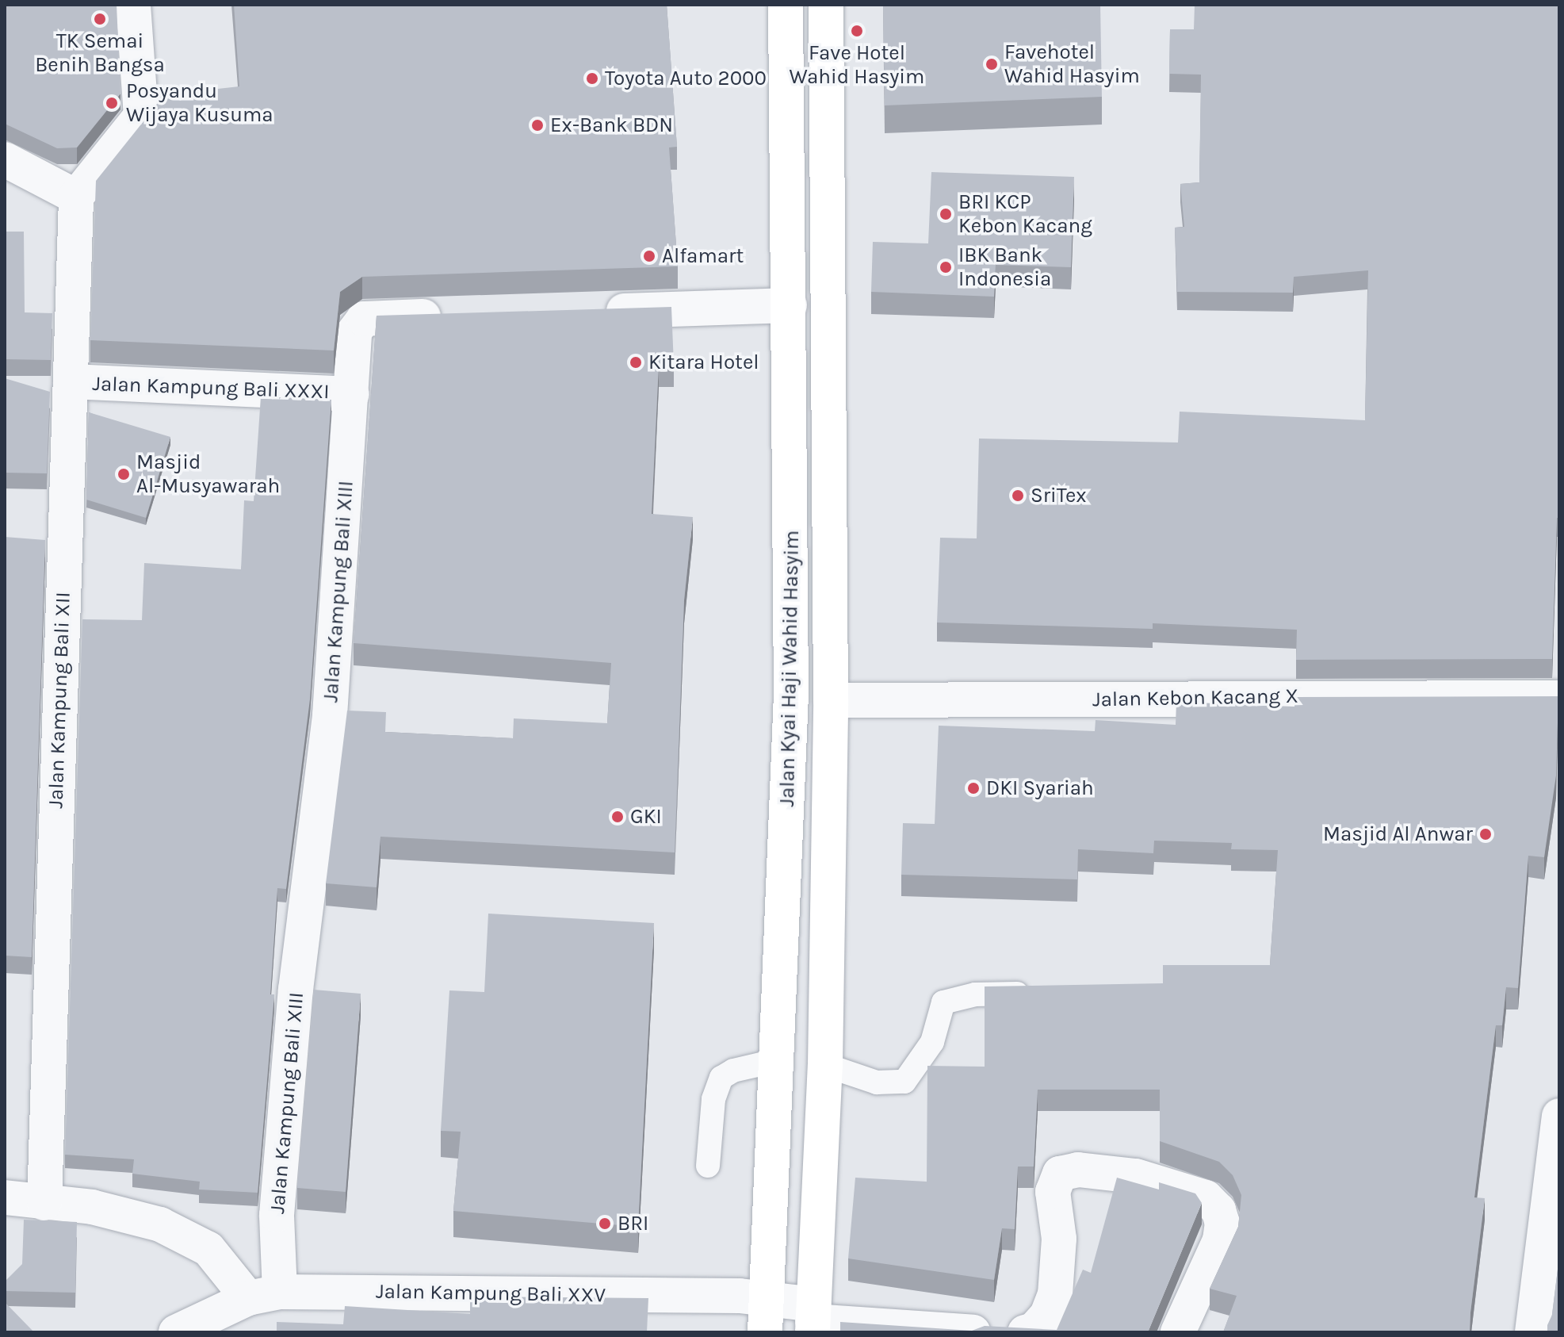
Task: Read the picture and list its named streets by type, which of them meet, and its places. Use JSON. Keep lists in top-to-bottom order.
{
  "streets": {
    "main road": ["Jalan Kyai Haji Wahid Hasyim"],
    "street": [
      "Jalan Kampung Bali XXXI",
      "Jalan Kampung Bali XIII",
      "Jalan Kebon Kacang X",
      "Jalan Kampung Bali XII",
      "Jalan Kampung Bali XXV"
    ]
  },
  "crossings": [
    ["Jalan Kampung Bali XXXI", "Jalan Kampung Bali XIII"],
    ["Jalan Kampung Bali XXXI", "Jalan Kampung Bali XII"],
    ["Jalan Kampung Bali XIII", "Jalan Kampung Bali XXV"],
    ["Jalan Kyai Haji Wahid Hasyim", "Jalan Kebon Kacang X"],
    ["Jalan Kyai Haji Wahid Hasyim", "Jalan Kampung Bali XXV"]
  ],
  "places": [
    "TK Semai Benih Bangsa",
    "Fave Hotel Wahid Hasyim",
    "Favehotel Wahid Hasyim",
    "Toyota Auto 2000",
    "Posyandu Wijaya Kusuma",
    "Ex-Bank BDN",
    "BRI KCP Kebon Kacang",
    "Alfamart",
    "IBK Bank Indonesia",
    "Kitara Hotel",
    "Masjid Al-Musyawarah",
    "SriTex",
    "DKI Syariah",
    "GKI",
    "Masjid Al Anwar",
    "BRI"
  ]
}
